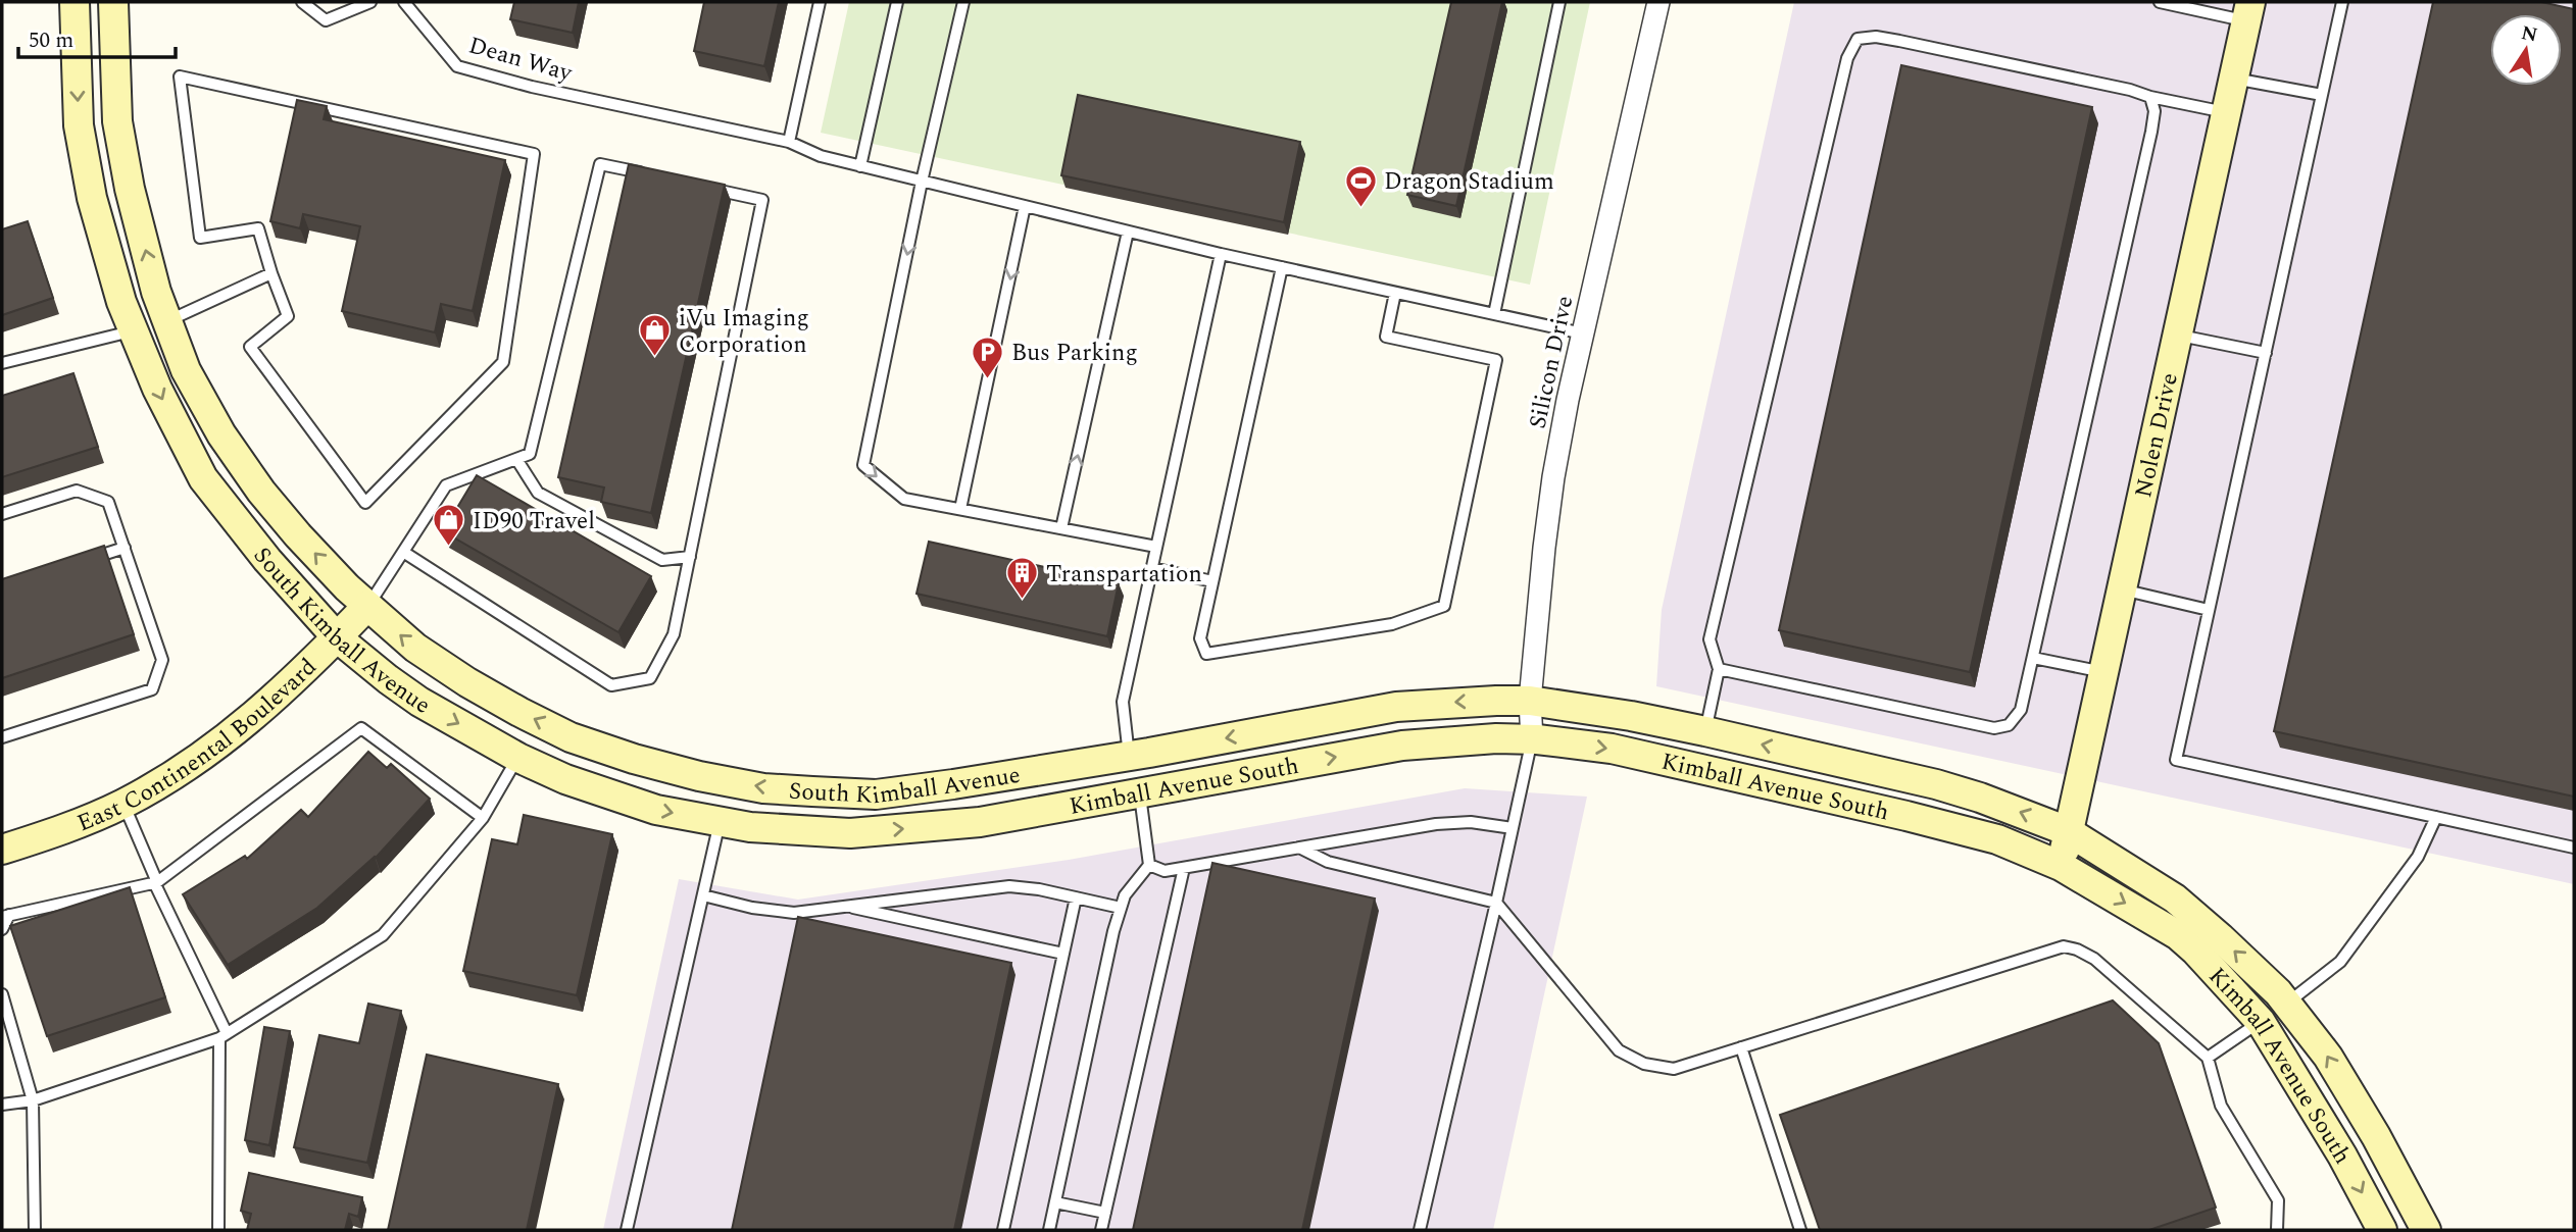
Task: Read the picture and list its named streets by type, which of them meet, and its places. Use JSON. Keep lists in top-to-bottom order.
{
  "streets": {
    "main road": [
      "Nolen Drive",
      "South Kimball Avenue",
      "East Continental Boulevard",
      "Kimball Avenue South"
    ],
    "street": ["Silicon Drive"],
    "lane": ["Dean Way"]
  },
  "crossings": [
    ["Dean Way", "Silicon Drive"],
    ["Silicon Drive", "Kimball Avenue South"],
    ["Nolen Drive", "Kimball Avenue South"],
    ["South Kimball Avenue", "East Continental Boulevard"],
    ["South Kimball Avenue", "Kimball Avenue South"]
  ],
  "places": {
    "sports": ["Dragon Stadium"],
    "shop": ["iVu Imaging Corporation", "ID90 Travel"],
    "parking": ["Bus Parking"],
    "building": ["Transpartation"]
  },
  "scale_bar": "50 m",
  "north": "top"
}
